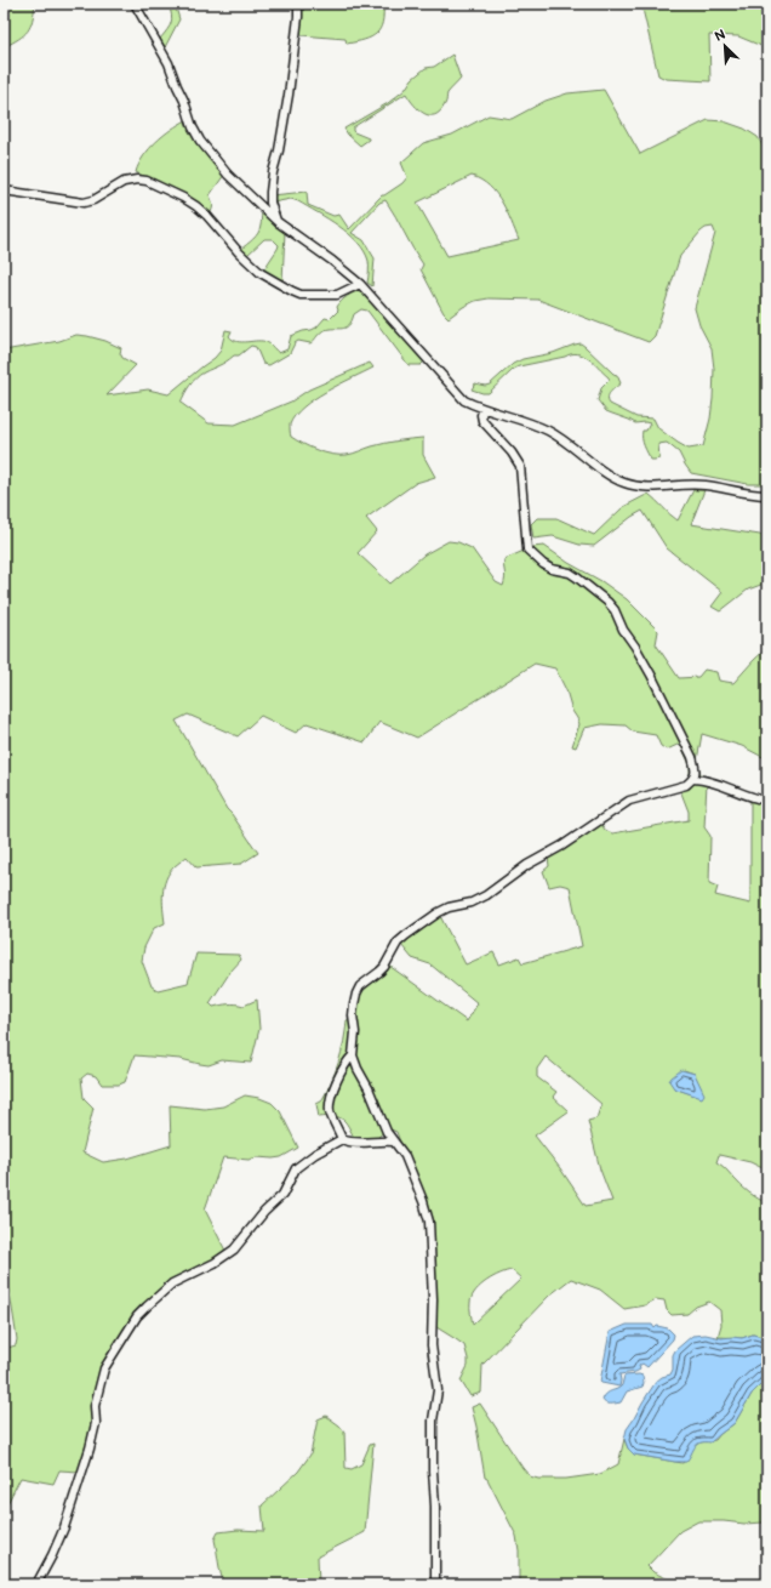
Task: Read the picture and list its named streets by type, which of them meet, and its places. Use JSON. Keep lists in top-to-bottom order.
{
  "north": "top left"
}
